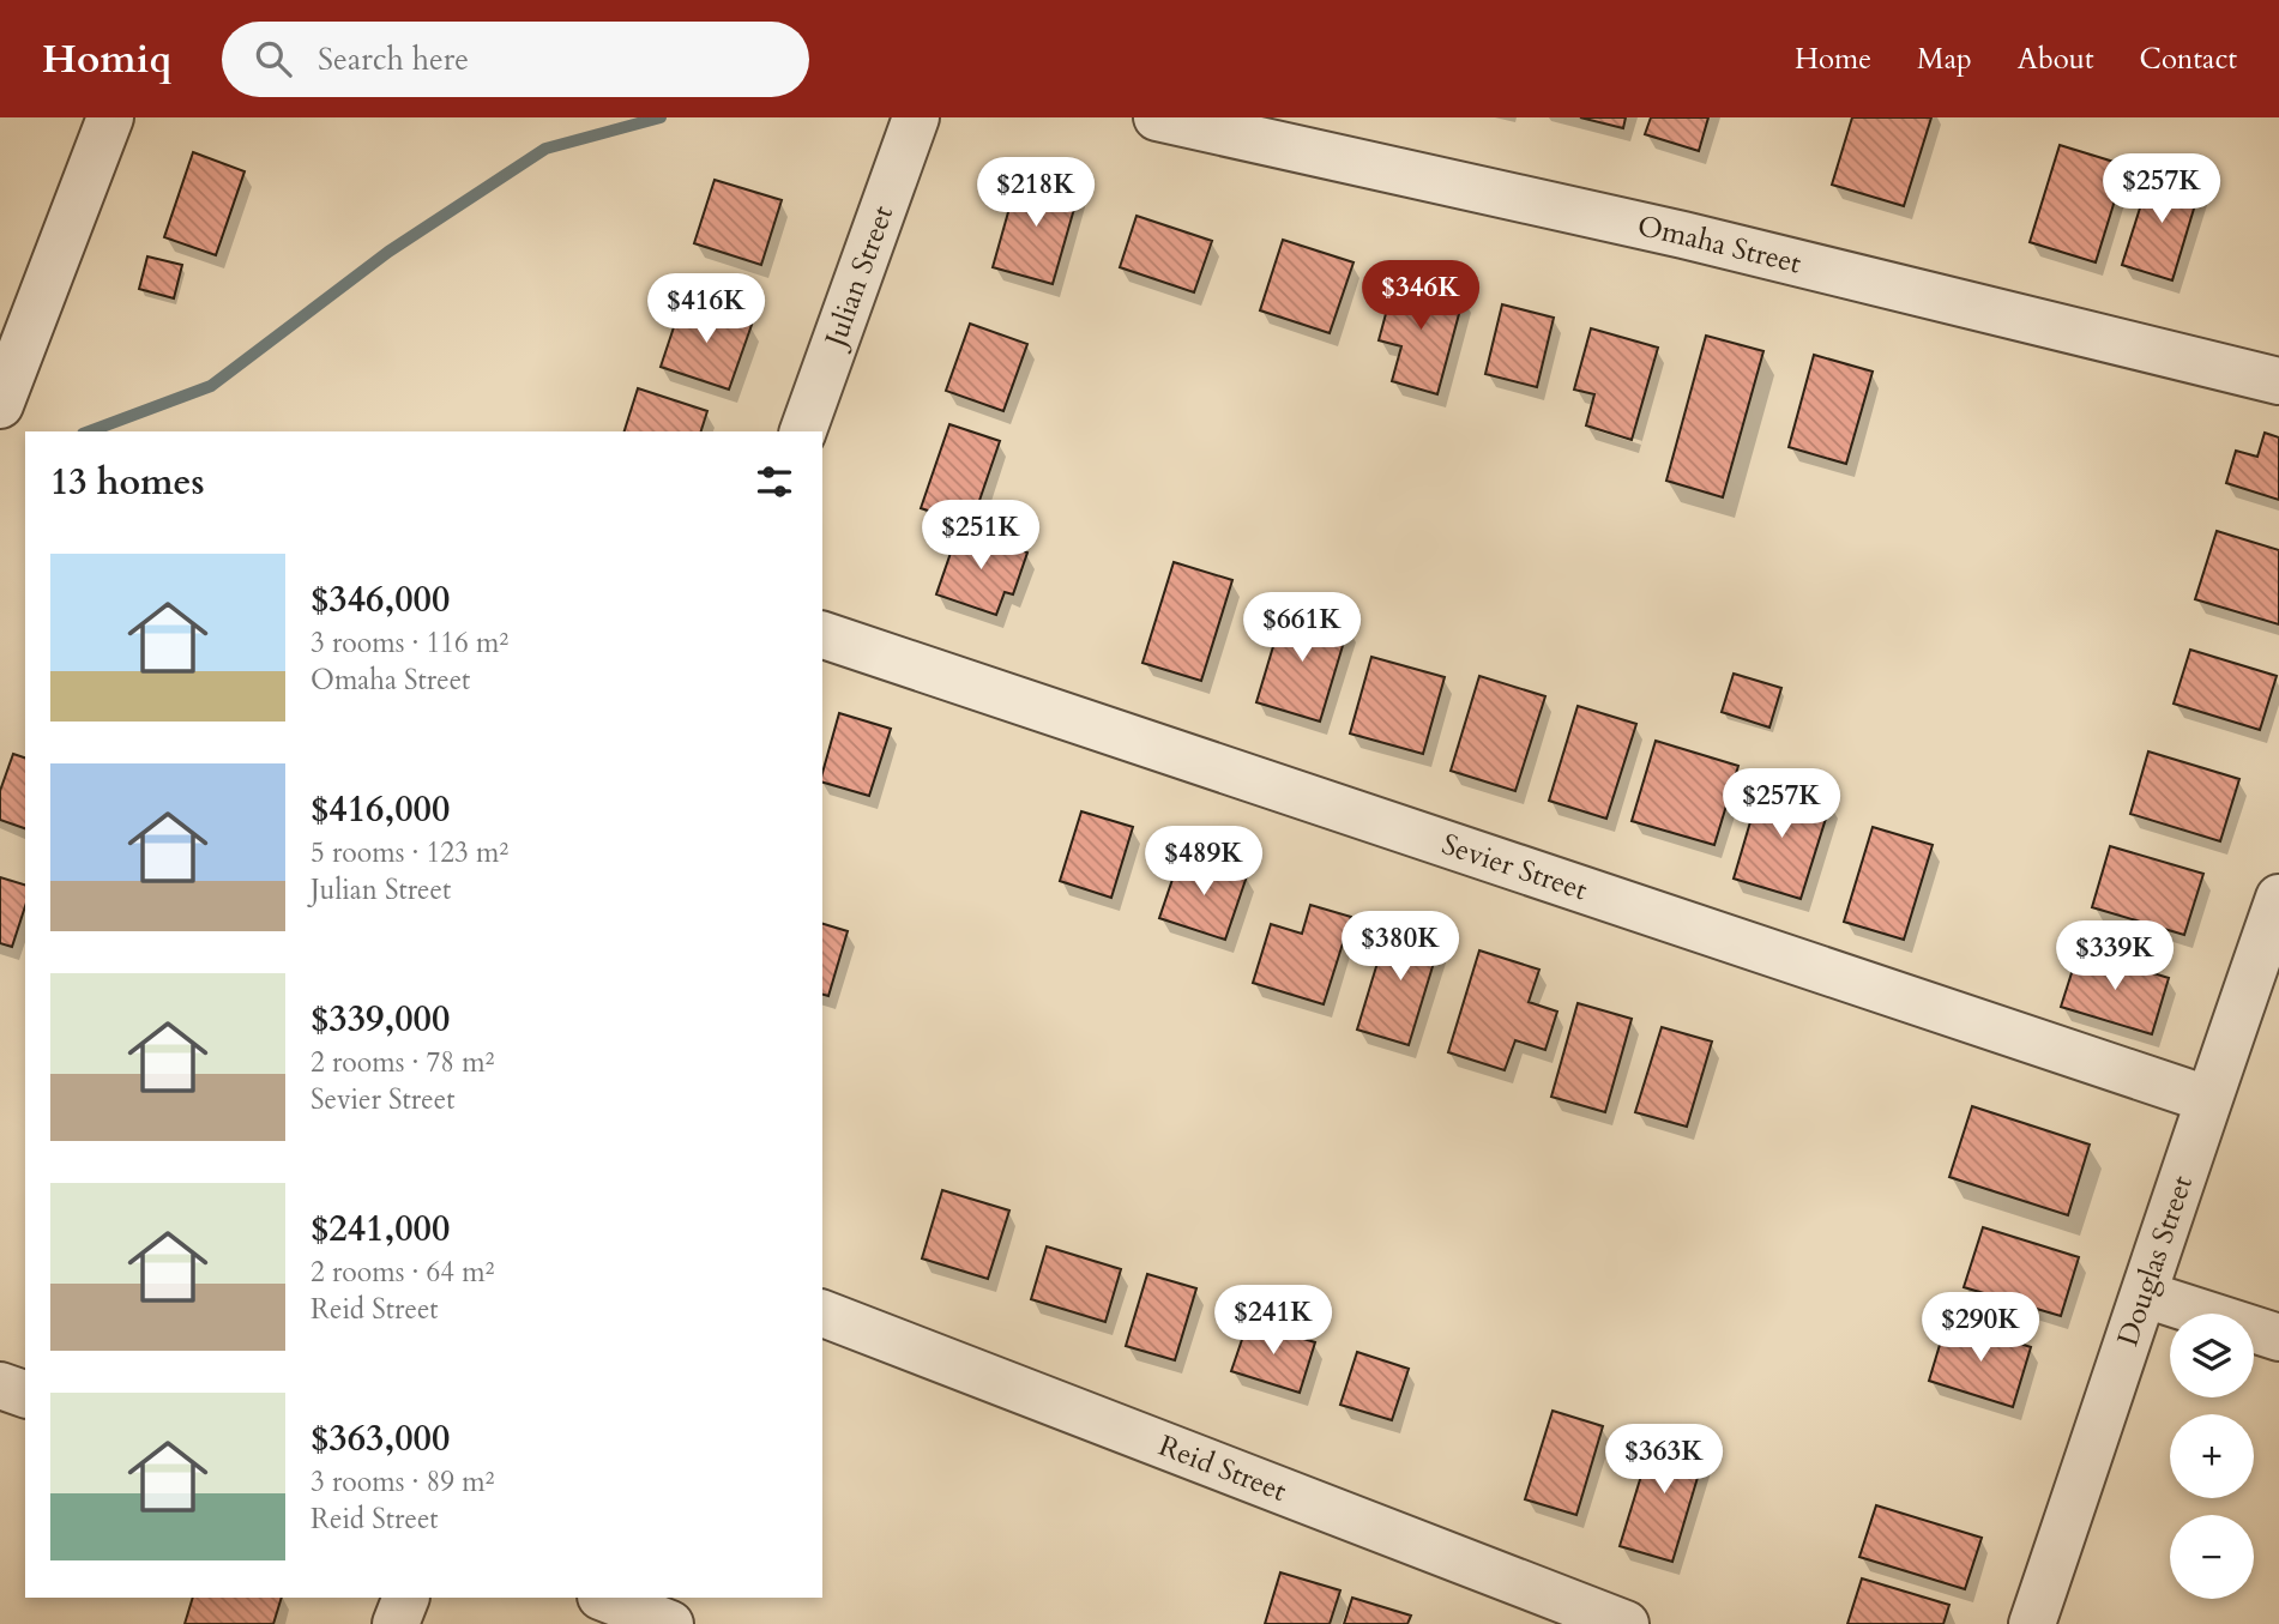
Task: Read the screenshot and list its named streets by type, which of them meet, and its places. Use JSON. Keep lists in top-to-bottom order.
{
  "streets": {
    "street": [
      "Omaha Street",
      "Julian Street",
      "Sevier Street",
      "Douglas Street",
      "Reid Street"
    ]
  },
  "crossings": [
    ["Sevier Street", "Douglas Street"]
  ],
  "page": {
    "header": "Homiq",
    "search": "Search here",
    "nav": [
      "Home",
      "Map",
      "About",
      "Contact"
    ],
    "price": [
      "$257K",
      "$218K",
      "$346K",
      "$416K",
      "$251K",
      "$661K",
      "$257K",
      "$489K",
      "$380K",
      "$339K",
      "$241K",
      "$290K",
      "$363K"
    ],
    "heading": "13 homes",
    "list": [
      {
        "name": "$346,000",
        "note": "3 rooms · 116 m² · Omaha Street"
      },
      {
        "name": "$416,000",
        "note": "5 rooms · 123 m² · Julian Street"
      },
      {
        "name": "$339,000",
        "note": "2 rooms · 78 m² · Sevier Street"
      },
      {
        "name": "$241,000",
        "note": "2 rooms · 64 m² · Reid Street"
      },
      {
        "name": "$363,000",
        "note": "3 rooms · 89 m² · Reid Street"
      }
    ],
    "map_buttons": ["+", "−"]
  }
}
